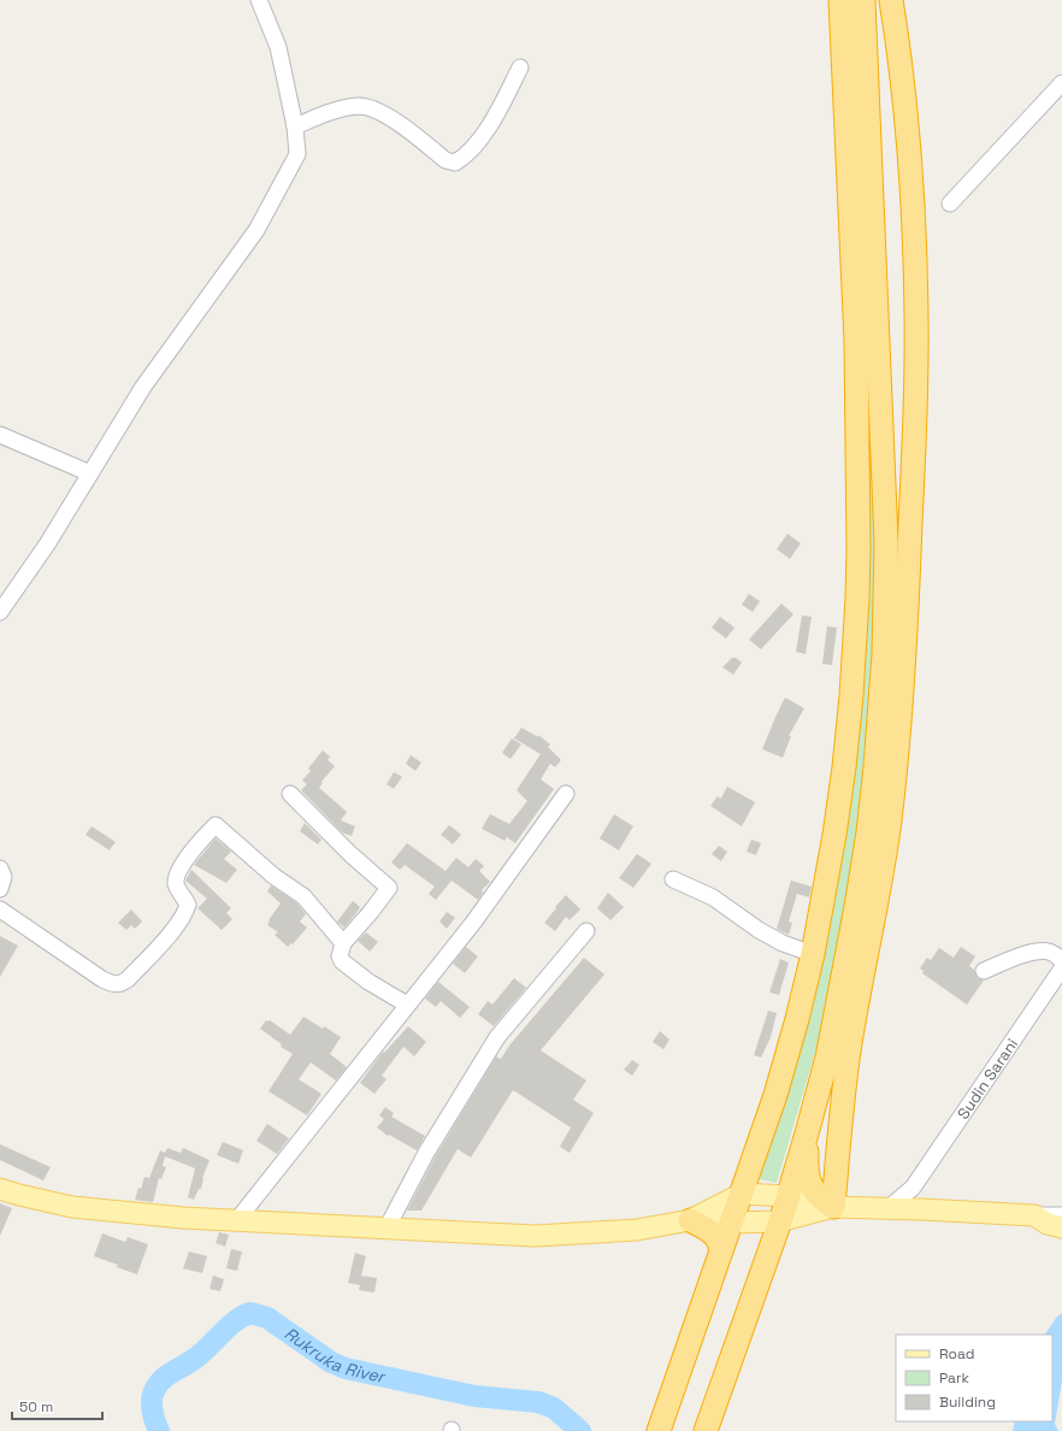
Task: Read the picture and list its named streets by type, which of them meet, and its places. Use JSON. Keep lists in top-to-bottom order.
{
  "streets": {
    "street": ["Sudin Sarani"]
  },
  "water": ["Rukruka River"],
  "legend": ["Road", "Park", "Building"],
  "scale_bar": "50 m"
}
